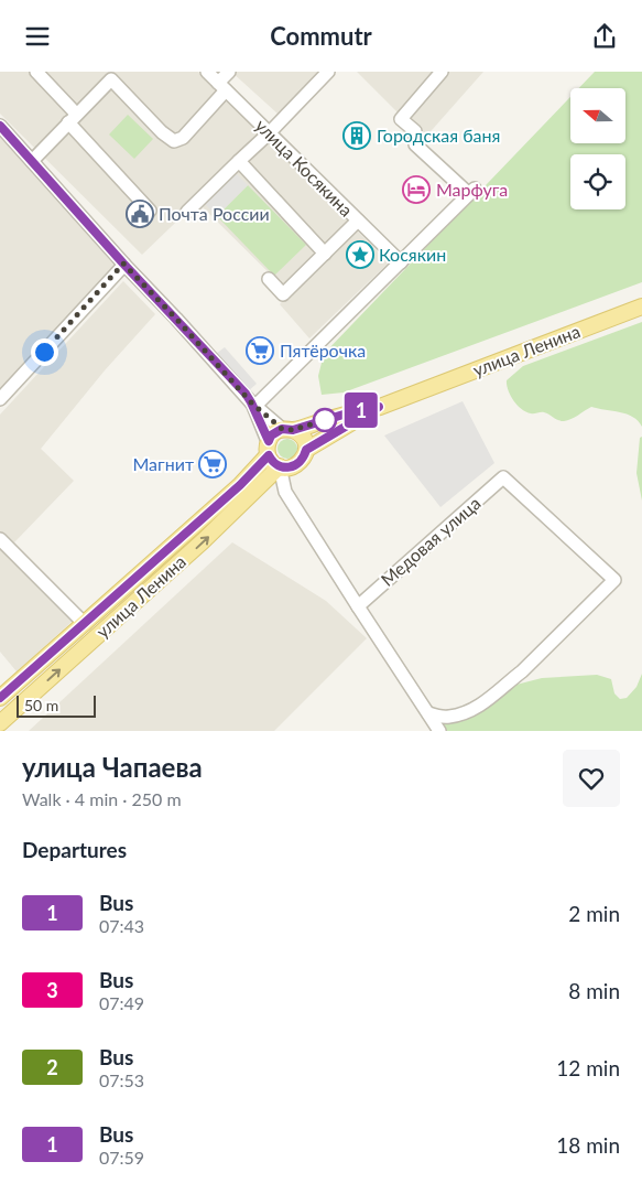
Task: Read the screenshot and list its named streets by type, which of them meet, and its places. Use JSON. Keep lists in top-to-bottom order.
{
  "streets": {
    "main road": ["улица Ленина"],
    "street": ["улица Косякина", "Медовая улица"]
  },
  "places": {
    "building": ["Городская баня"],
    "hotel": ["Марфуга"],
    "public building": ["Почта России"],
    "place": ["Косякин"],
    "supermarket": ["Пятёрочка", "Магнит"]
  },
  "lines": ["bus line 1"],
  "scale_bar": "50 m",
  "north": "left",
  "page": {
    "header": "Commutr",
    "on_map": "1",
    "scale": "50 m",
    "heading": [
      ["улица Чапаева", "Walk · 4 min · 250 m"],
      "Departures"
    ],
    "list": [
      {
        "mark": "1",
        "name": "Bus",
        "note": "07:43",
        "value": "2 min"
      },
      {
        "mark": "3",
        "name": "Bus",
        "note": "07:49",
        "value": "8 min"
      },
      {
        "mark": "2",
        "name": "Bus",
        "note": "07:53",
        "value": "12 min"
      },
      {
        "mark": "1",
        "name": "Bus",
        "note": "07:59",
        "value": "18 min"
      }
    ]
  }
}
